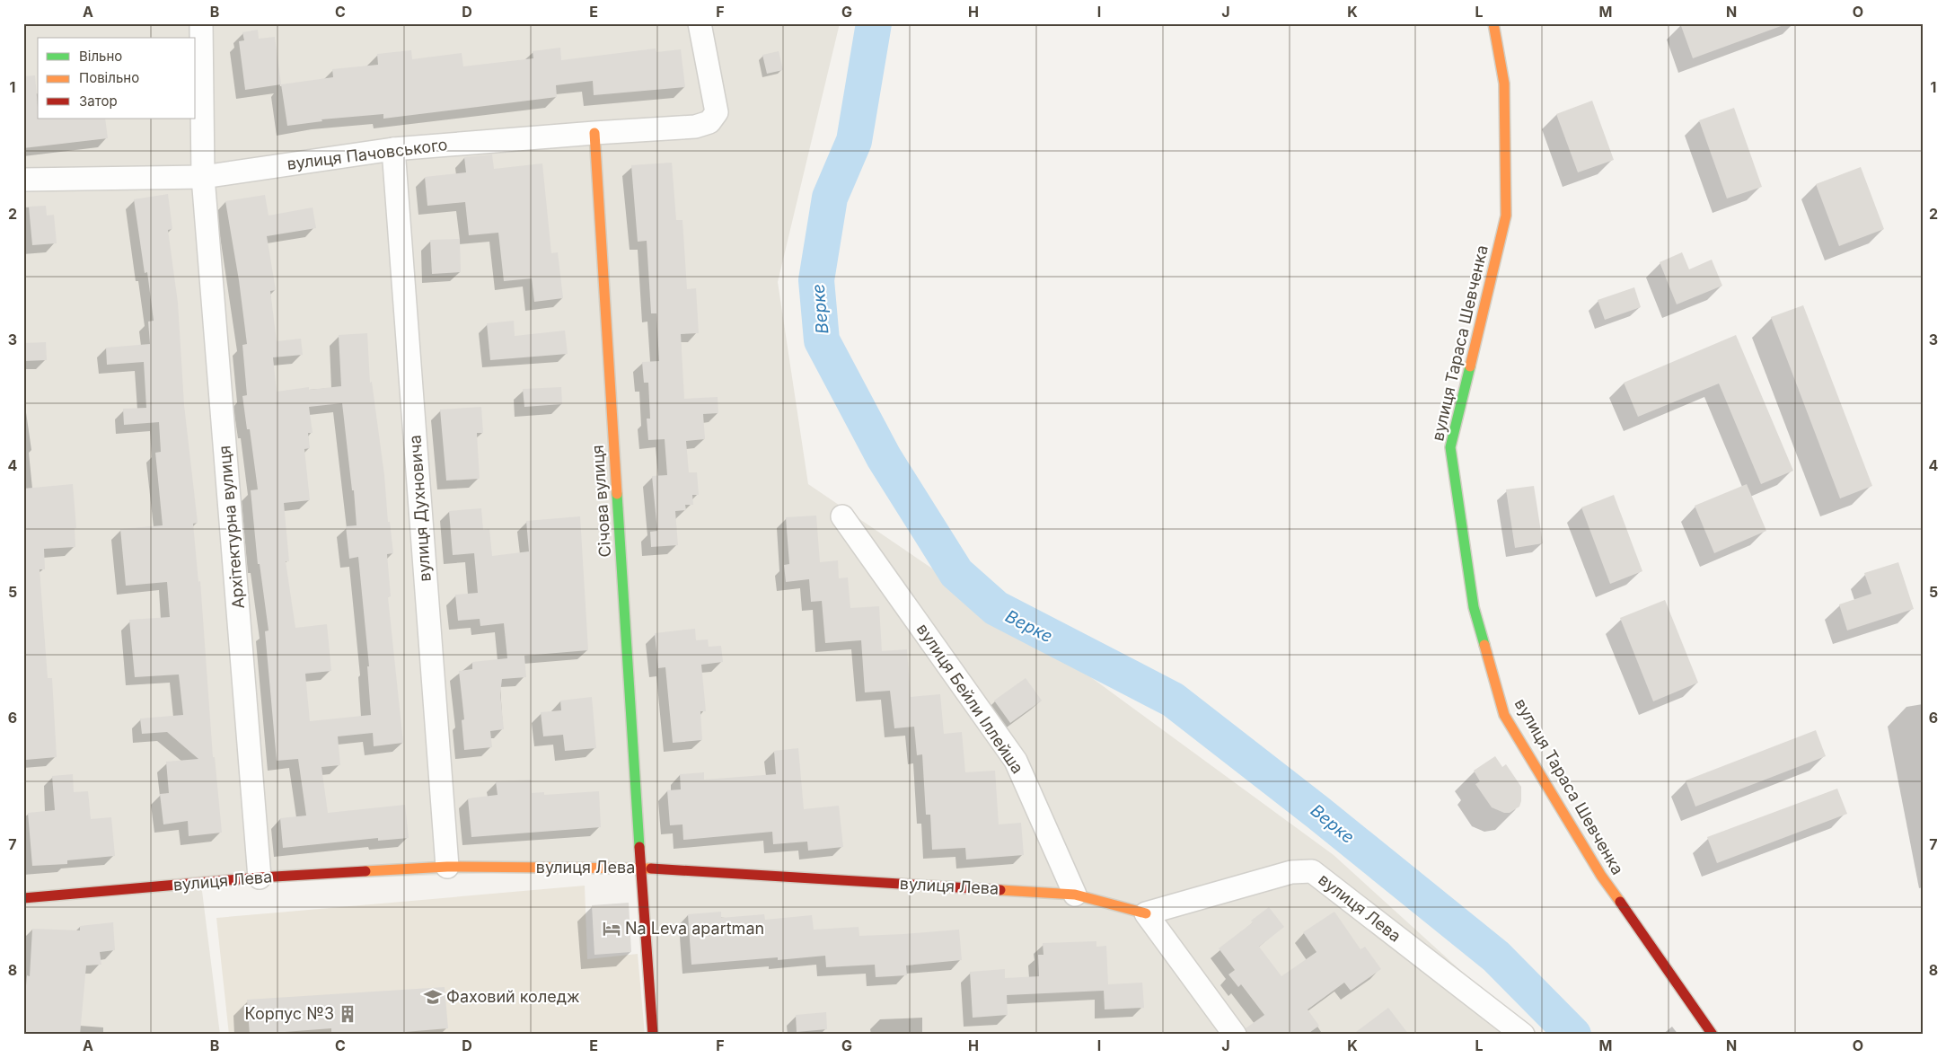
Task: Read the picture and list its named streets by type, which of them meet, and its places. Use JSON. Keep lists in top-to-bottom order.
{
  "streets": {
    "street": [
      "вулиця Пачовського",
      "вулиця Тараса Шевченка",
      "Січова вулиця",
      "вулиця Духновича",
      "Архітектурна вулиця",
      "вулиця Бейли Іллейша",
      "вулиця Лева"
    ]
  },
  "crossings": [
    ["вулиця Пачовського", "Січова вулиця"],
    ["вулиця Пачовського", "вулиця Духновича"],
    ["вулиця Пачовського", "Архітектурна вулиця"],
    ["Січова вулиця", "вулиця Лева"],
    ["вулиця Духновича", "вулиця Лева"],
    ["Архітектурна вулиця", "вулиця Лева"],
    ["вулиця Бейли Іллейша", "вулиця Лева"]
  ],
  "water": ["Верке"],
  "places": {
    "hotel": ["Na Leva apartman"],
    "school or university": ["Фаховий коледж"],
    "building": ["Корпус №3"]
  },
  "legend": ["Вільно", "Повільно", "Затор"],
  "grid": {
    "columns": [
      "A",
      "B",
      "C",
      "D",
      "E",
      "F",
      "G",
      "H",
      "I",
      "J",
      "K",
      "L",
      "M",
      "N",
      "O"
    ],
    "rows": [
      "1",
      "2",
      "3",
      "4",
      "5",
      "6",
      "7",
      "8"
    ]
  }
}
